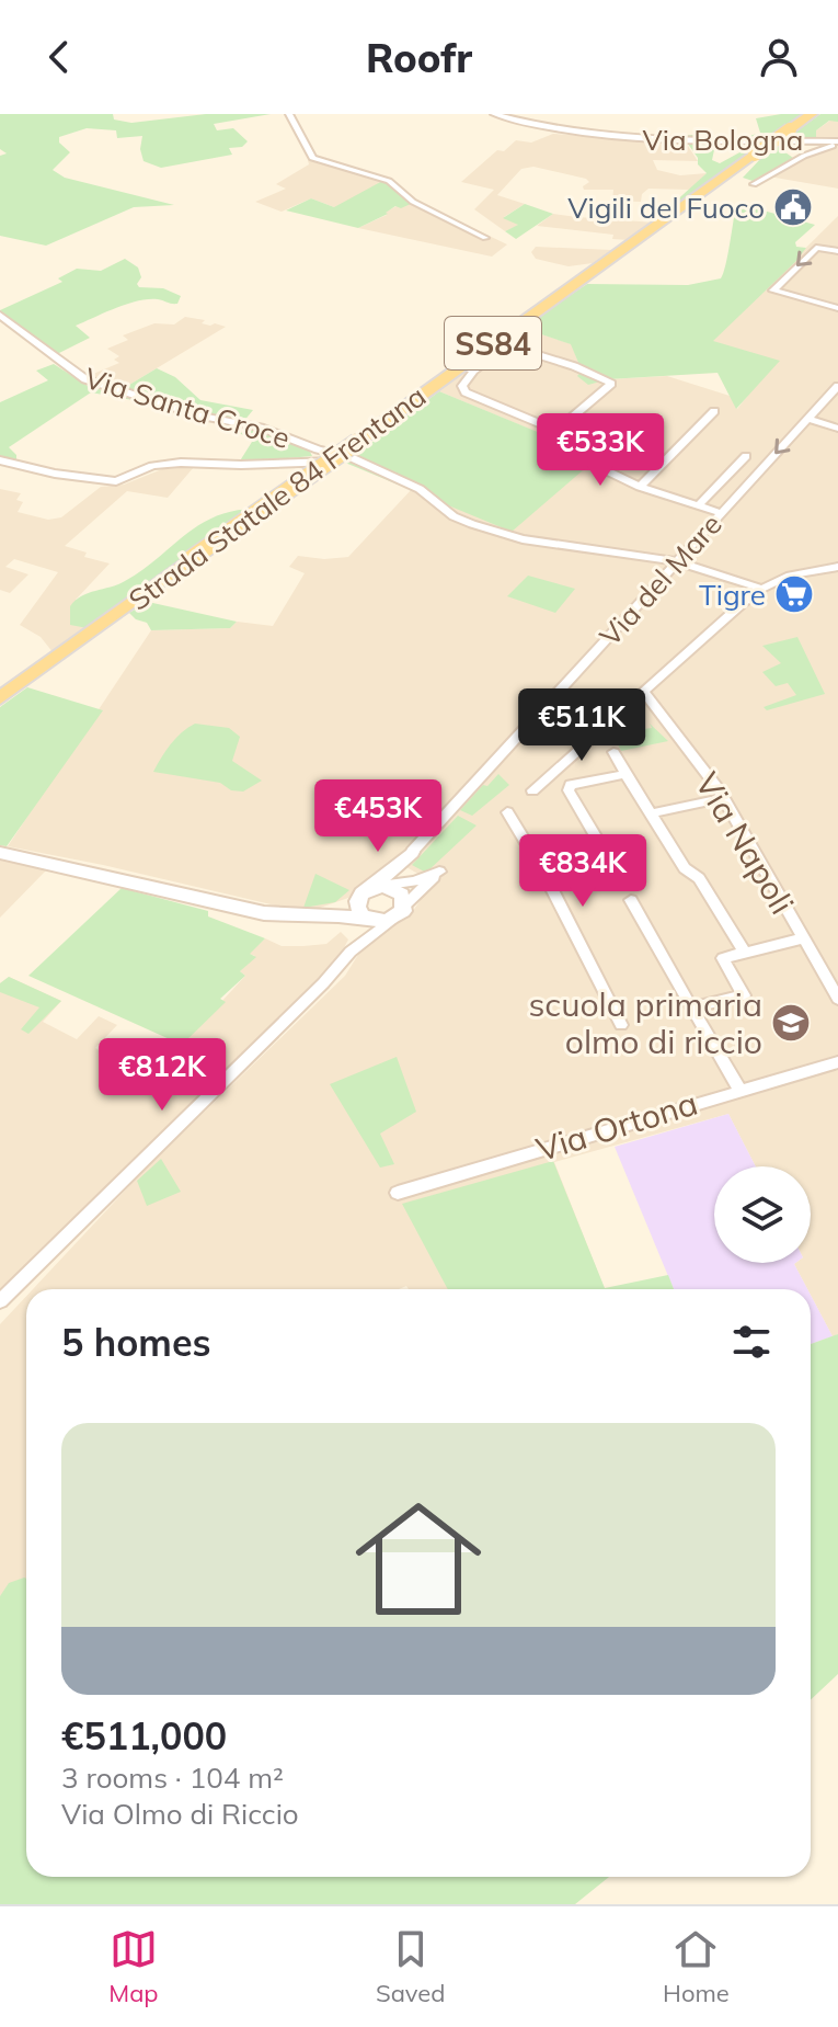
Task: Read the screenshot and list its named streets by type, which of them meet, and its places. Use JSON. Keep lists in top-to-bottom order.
{
  "streets": {
    "main road": ["SS84", "Strada Statale 84 Frentana"],
    "street": [
      "Via Bologna",
      "Via Santa Croce",
      "Via del Mare",
      "Via Napoli",
      "Via Ortona"
    ]
  },
  "crossings": [
    ["Via Santa Croce", "Via del Mare"]
  ],
  "places": {
    "public building": ["Vigili del Fuoco"],
    "supermarket": ["Tigre"],
    "school or university": ["scuola primaria olmo di riccio"]
  },
  "page": {
    "header": "Roofr",
    "price": [
      "€533K",
      "€511K",
      "€453K",
      "€834K",
      "€812K"
    ],
    "heading": "5 homes",
    "list": [
      {
        "name": "€511,000",
        "note": "3 rooms · 104 m² · Via Olmo di Riccio"
      }
    ],
    "tabs": ["Map", "Saved", "Home"]
  }
}
